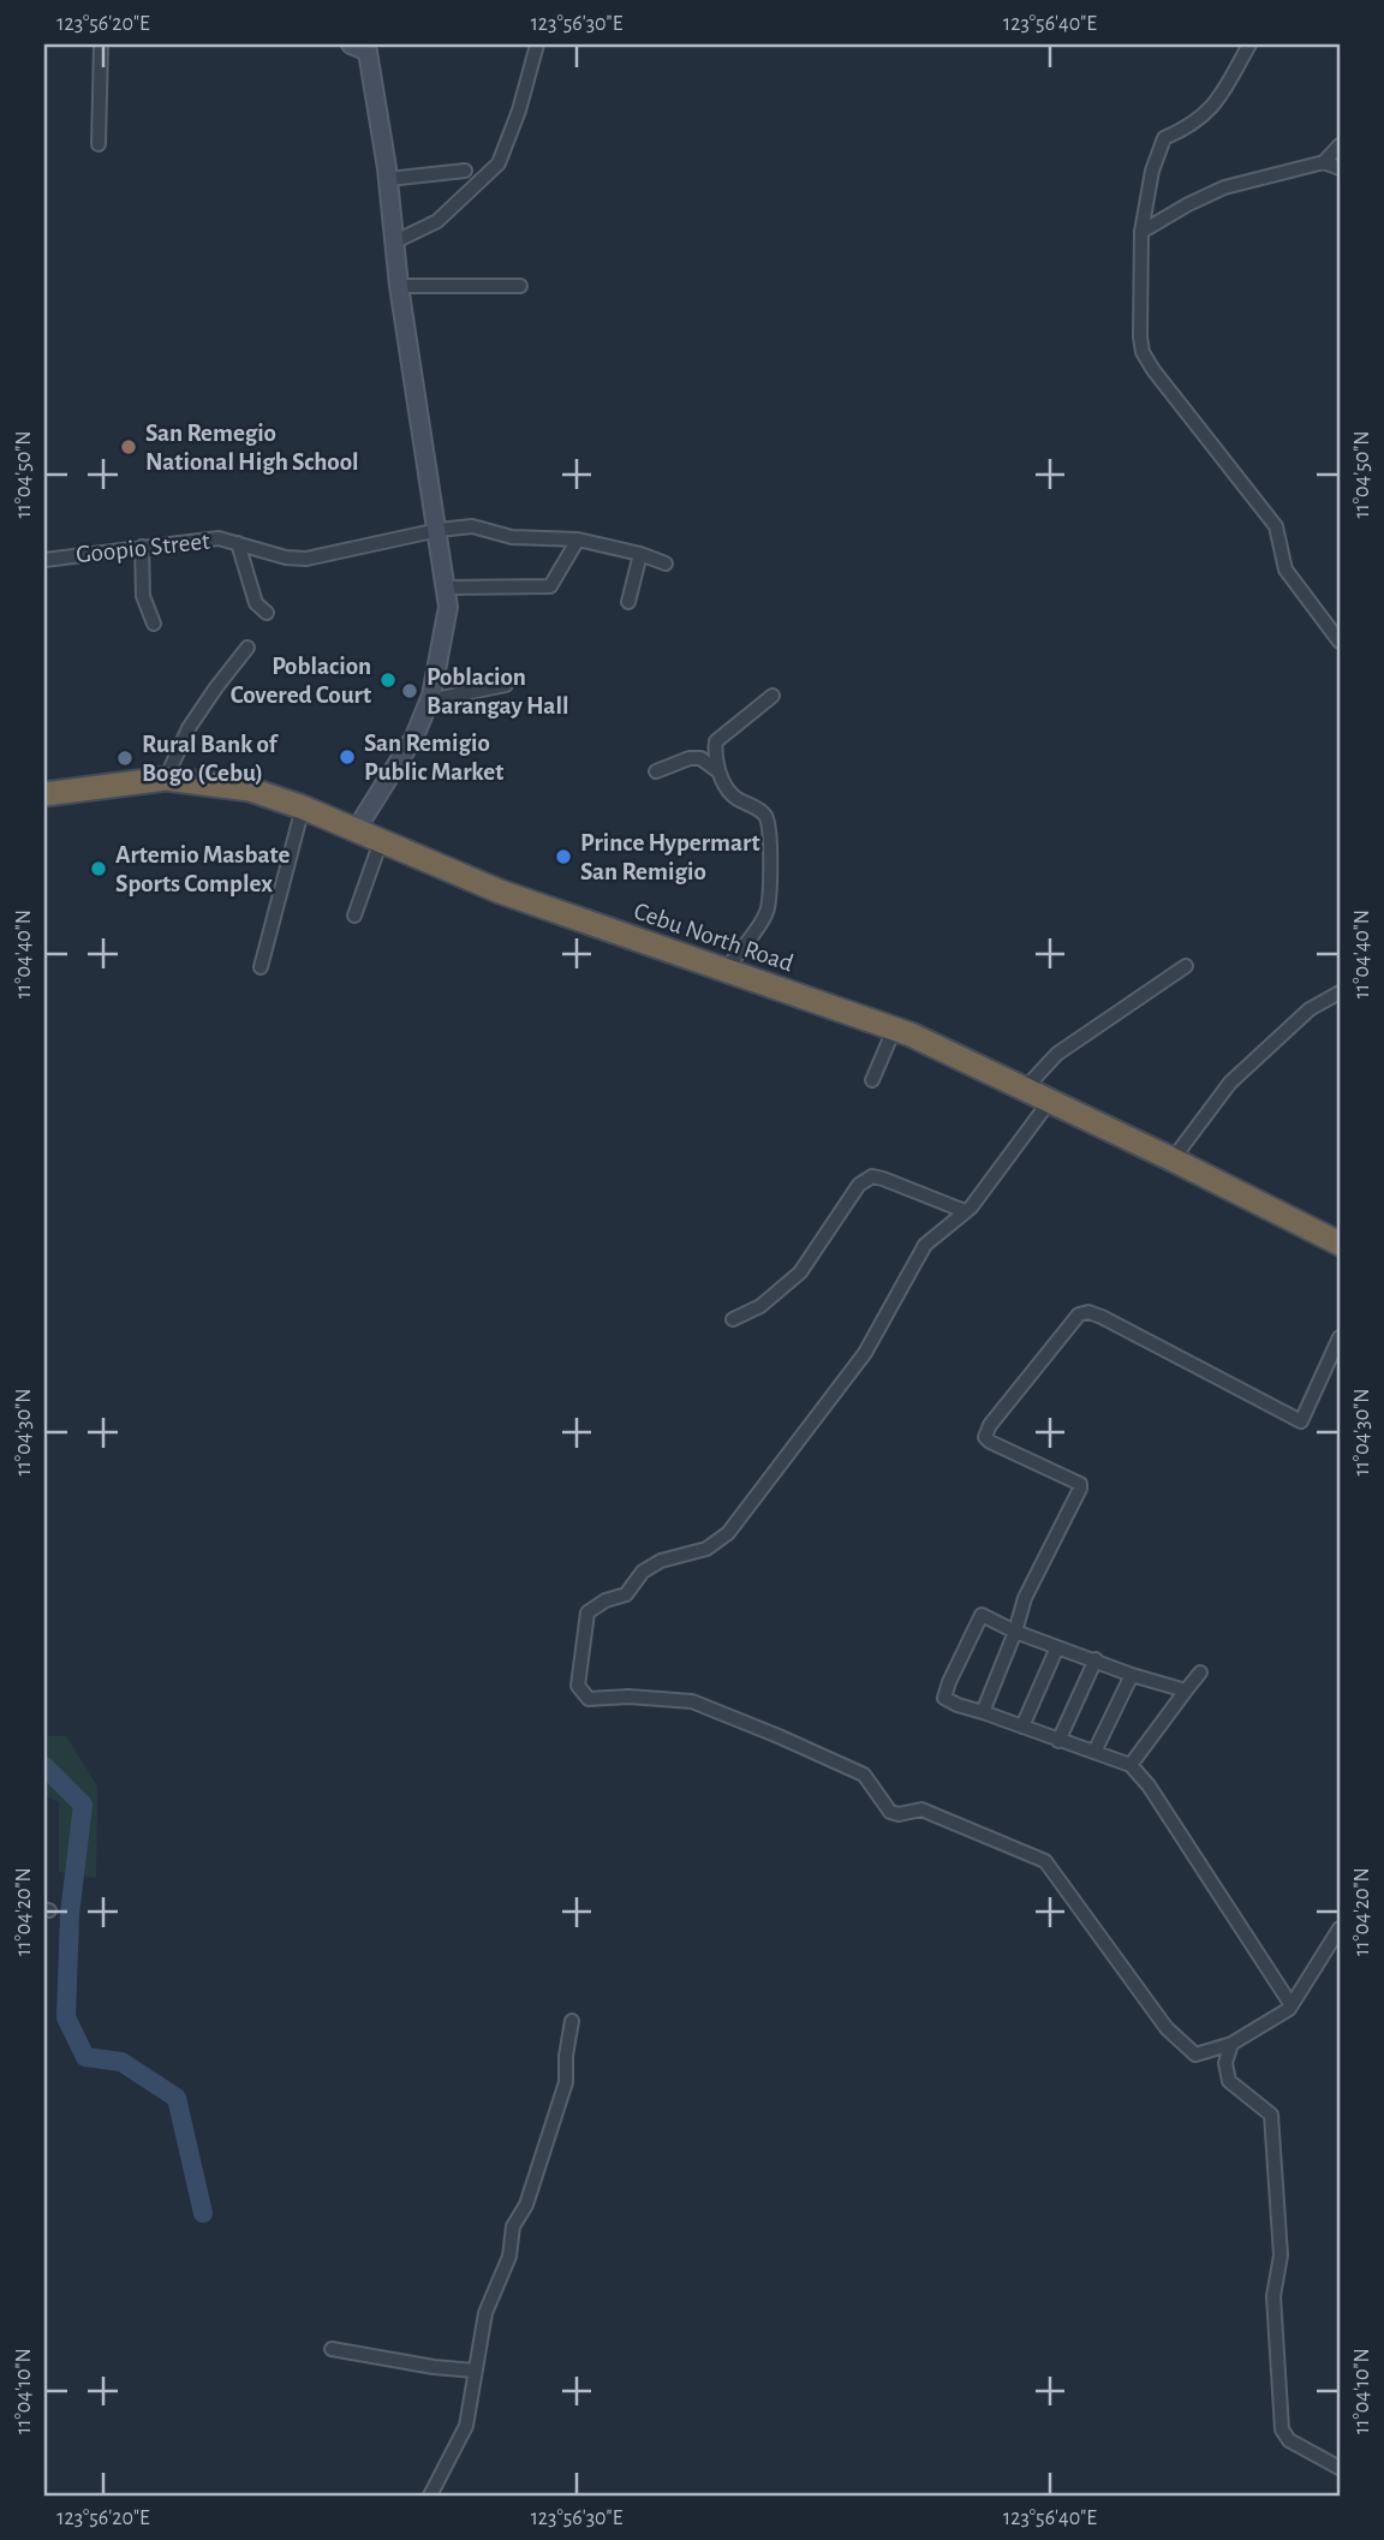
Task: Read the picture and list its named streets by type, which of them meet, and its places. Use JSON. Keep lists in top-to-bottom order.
{
  "streets": {
    "highway": ["Cebu North Road"],
    "street": ["Goopio Street"]
  },
  "places": [
    "San Remegio National High School",
    "Poblacion Covered Court",
    "Poblacion Barangay Hall",
    "San Remigio Public Market",
    "Rural Bank of Bogo (Cebu)",
    "Prince Hypermart San Remigio",
    "Artemio Masbate Sports Complex"
  ],
  "coordinates": [
    "123°56'20\"E",
    "123°56'30\"E",
    "123°56'40\"E",
    "11°04'50\"N",
    "11°04'40\"N",
    "11°04'30\"N",
    "11°04'20\"N",
    "11°04'10\"N"
  ]
}
